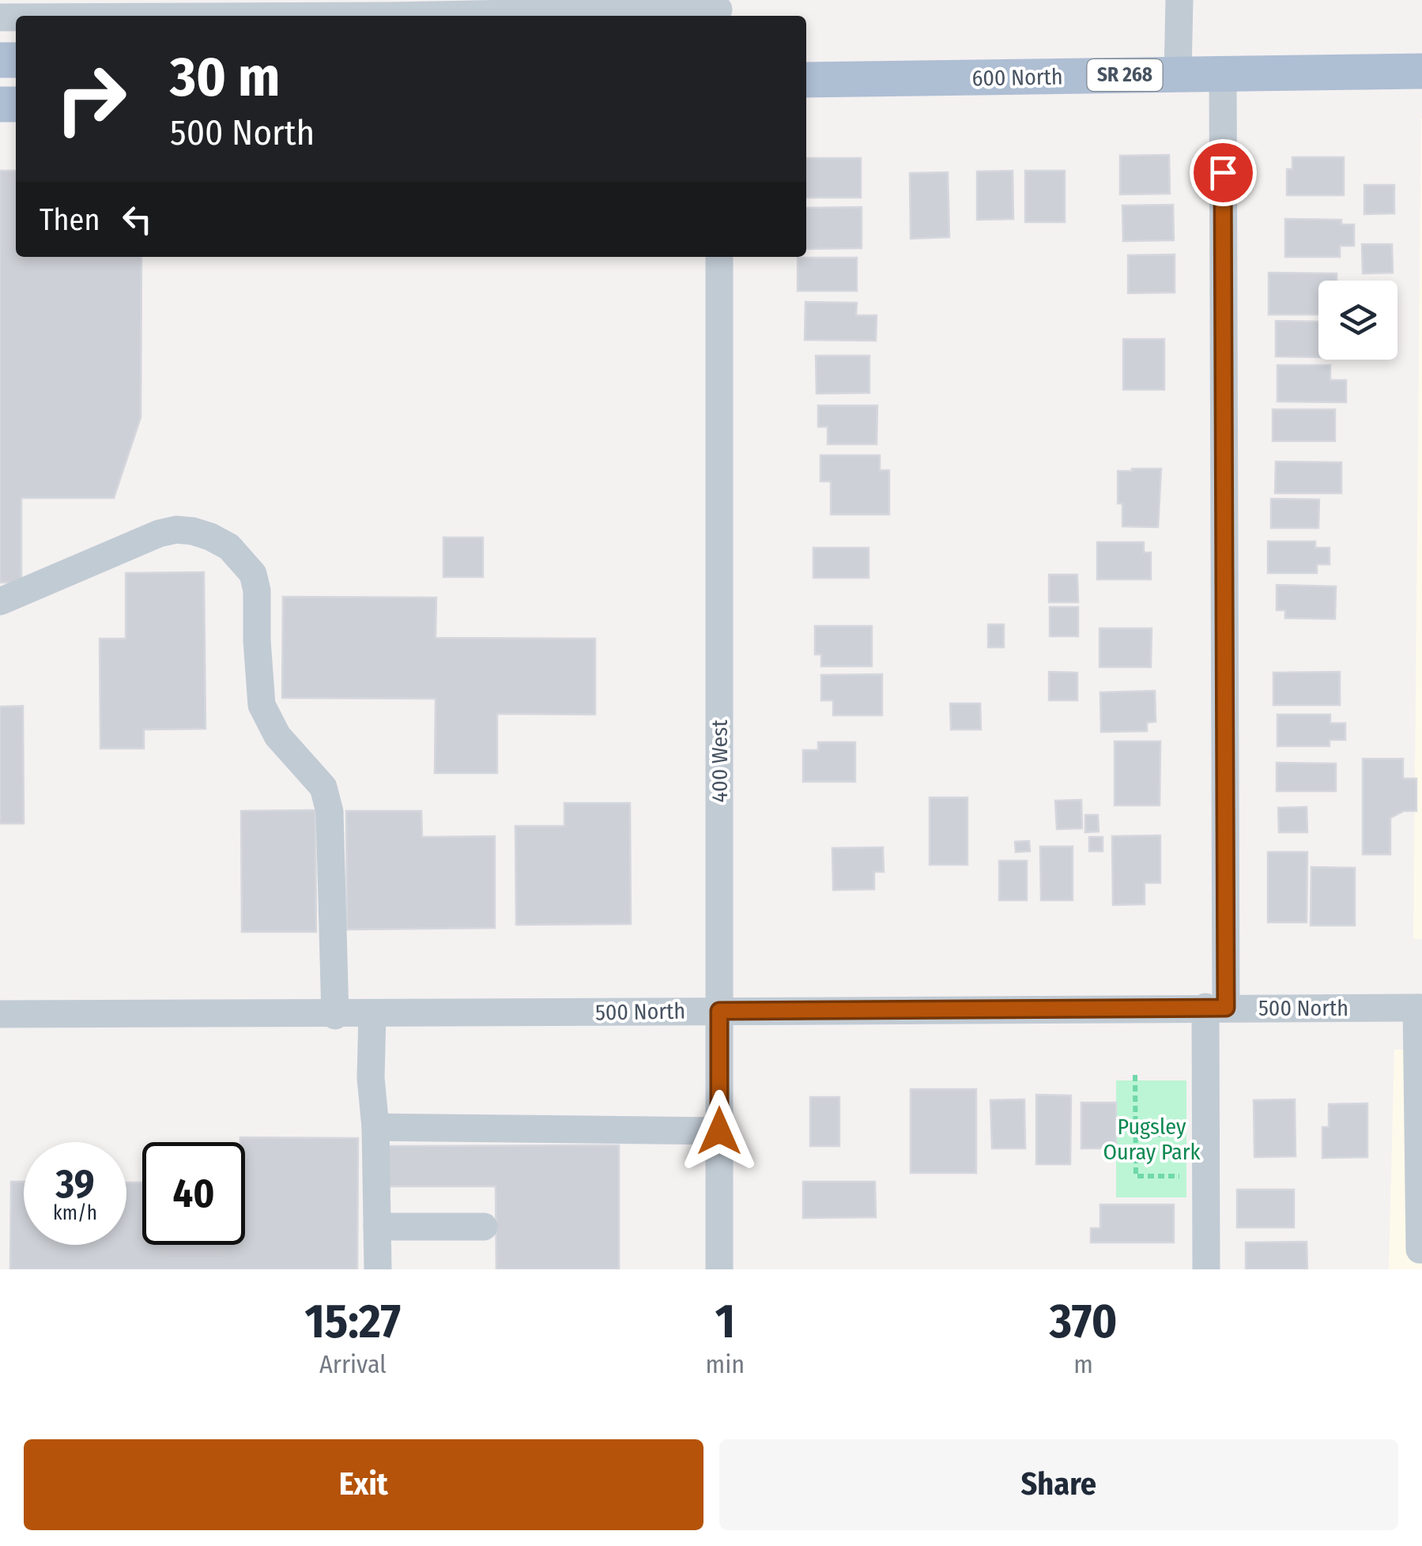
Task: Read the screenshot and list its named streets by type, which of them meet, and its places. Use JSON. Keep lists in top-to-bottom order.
{
  "streets": {
    "main road": ["SR 268", "600 North"],
    "street": ["400 West", "500 North"]
  },
  "crossings": [
    ["400 West", "500 North"]
  ],
  "parks": ["Pugsley Ouray Park"],
  "page": {
    "turn": ["30 m", "500 North"],
    "then": "Then",
    "speed": "39 km/h",
    "limit": "40",
    "eta": [
      "15:27",
      "Arrival",
      "1",
      "min",
      "370",
      "m"
    ],
    "buttons": ["Exit", "Share"]
  }
}
